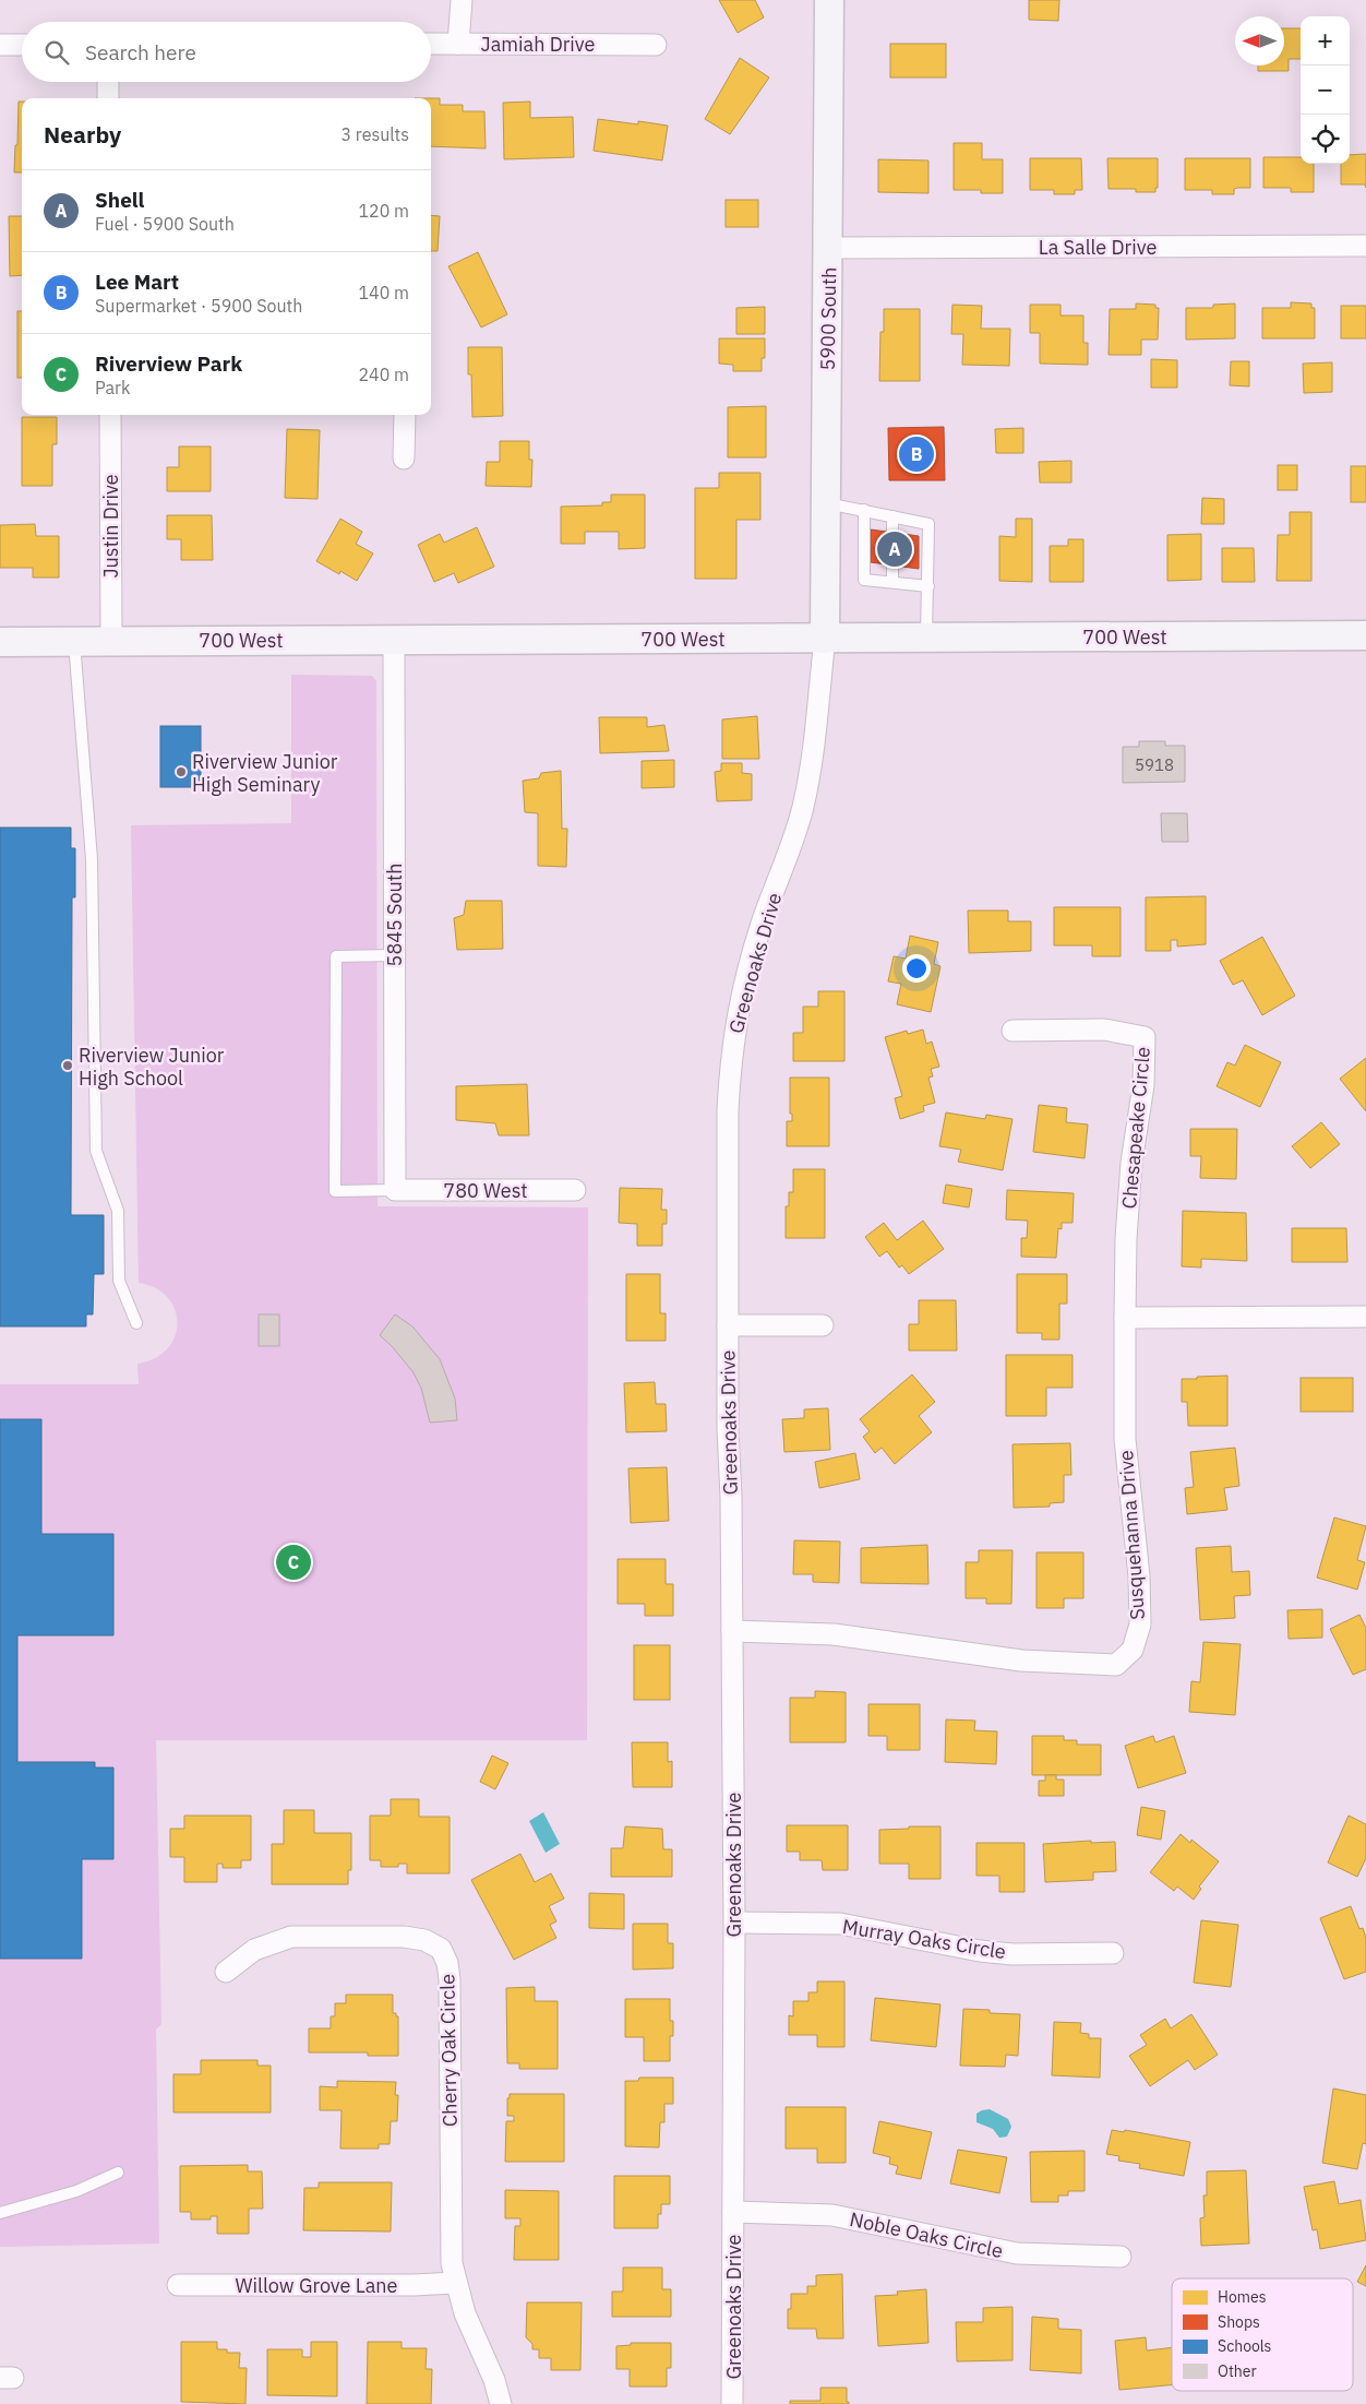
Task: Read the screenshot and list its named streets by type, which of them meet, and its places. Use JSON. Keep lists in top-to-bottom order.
{
  "streets": {
    "main road": ["5900 South", "700 West"],
    "street": [
      "Jamiah Drive",
      "La Salle Drive",
      "Justin Drive",
      "5845 South",
      "Greenoaks Drive",
      "Chesapeake Circle",
      "780 West",
      "Susquehanna Drive",
      "Murray Oaks Circle",
      "Cherry Oak Circle",
      "Noble Oaks Circle",
      "Willow Grove Lane"
    ]
  },
  "crossings": [
    ["La Salle Drive", "5900 South"],
    ["5900 South", "700 West"],
    ["5900 South", "Greenoaks Drive"],
    ["Justin Drive", "700 West"],
    ["700 West", "5845 South"],
    ["700 West", "Greenoaks Drive"],
    ["5845 South", "780 West"],
    ["Greenoaks Drive", "Susquehanna Drive"],
    ["Greenoaks Drive", "Murray Oaks Circle"],
    ["Greenoaks Drive", "Noble Oaks Circle"],
    ["Chesapeake Circle", "Susquehanna Drive"],
    ["Cherry Oak Circle", "Willow Grove Lane"]
  ],
  "places": ["Riverview Junior High Seminary", "Riverview Junior High School"],
  "house_numbers": ["5918"],
  "legend": [
    "Homes",
    "Shops",
    "Schools",
    "Other"
  ],
  "north": "left",
  "page": {
    "map_buttons": ["+", "−"],
    "search": "Search here",
    "heading": ["Nearby", "3 results"],
    "list": [
      {
        "mark": "A",
        "name": "Shell",
        "note": "Fuel · 5900 South",
        "value": "120 m"
      },
      {
        "mark": "B",
        "name": "Lee Mart",
        "note": "Supermarket · 5900 South",
        "value": "140 m"
      },
      {
        "mark": "C",
        "name": "Riverview Park",
        "note": "Park",
        "value": "240 m"
      }
    ],
    "pins": ["B", "A", "C"]
  }
}
